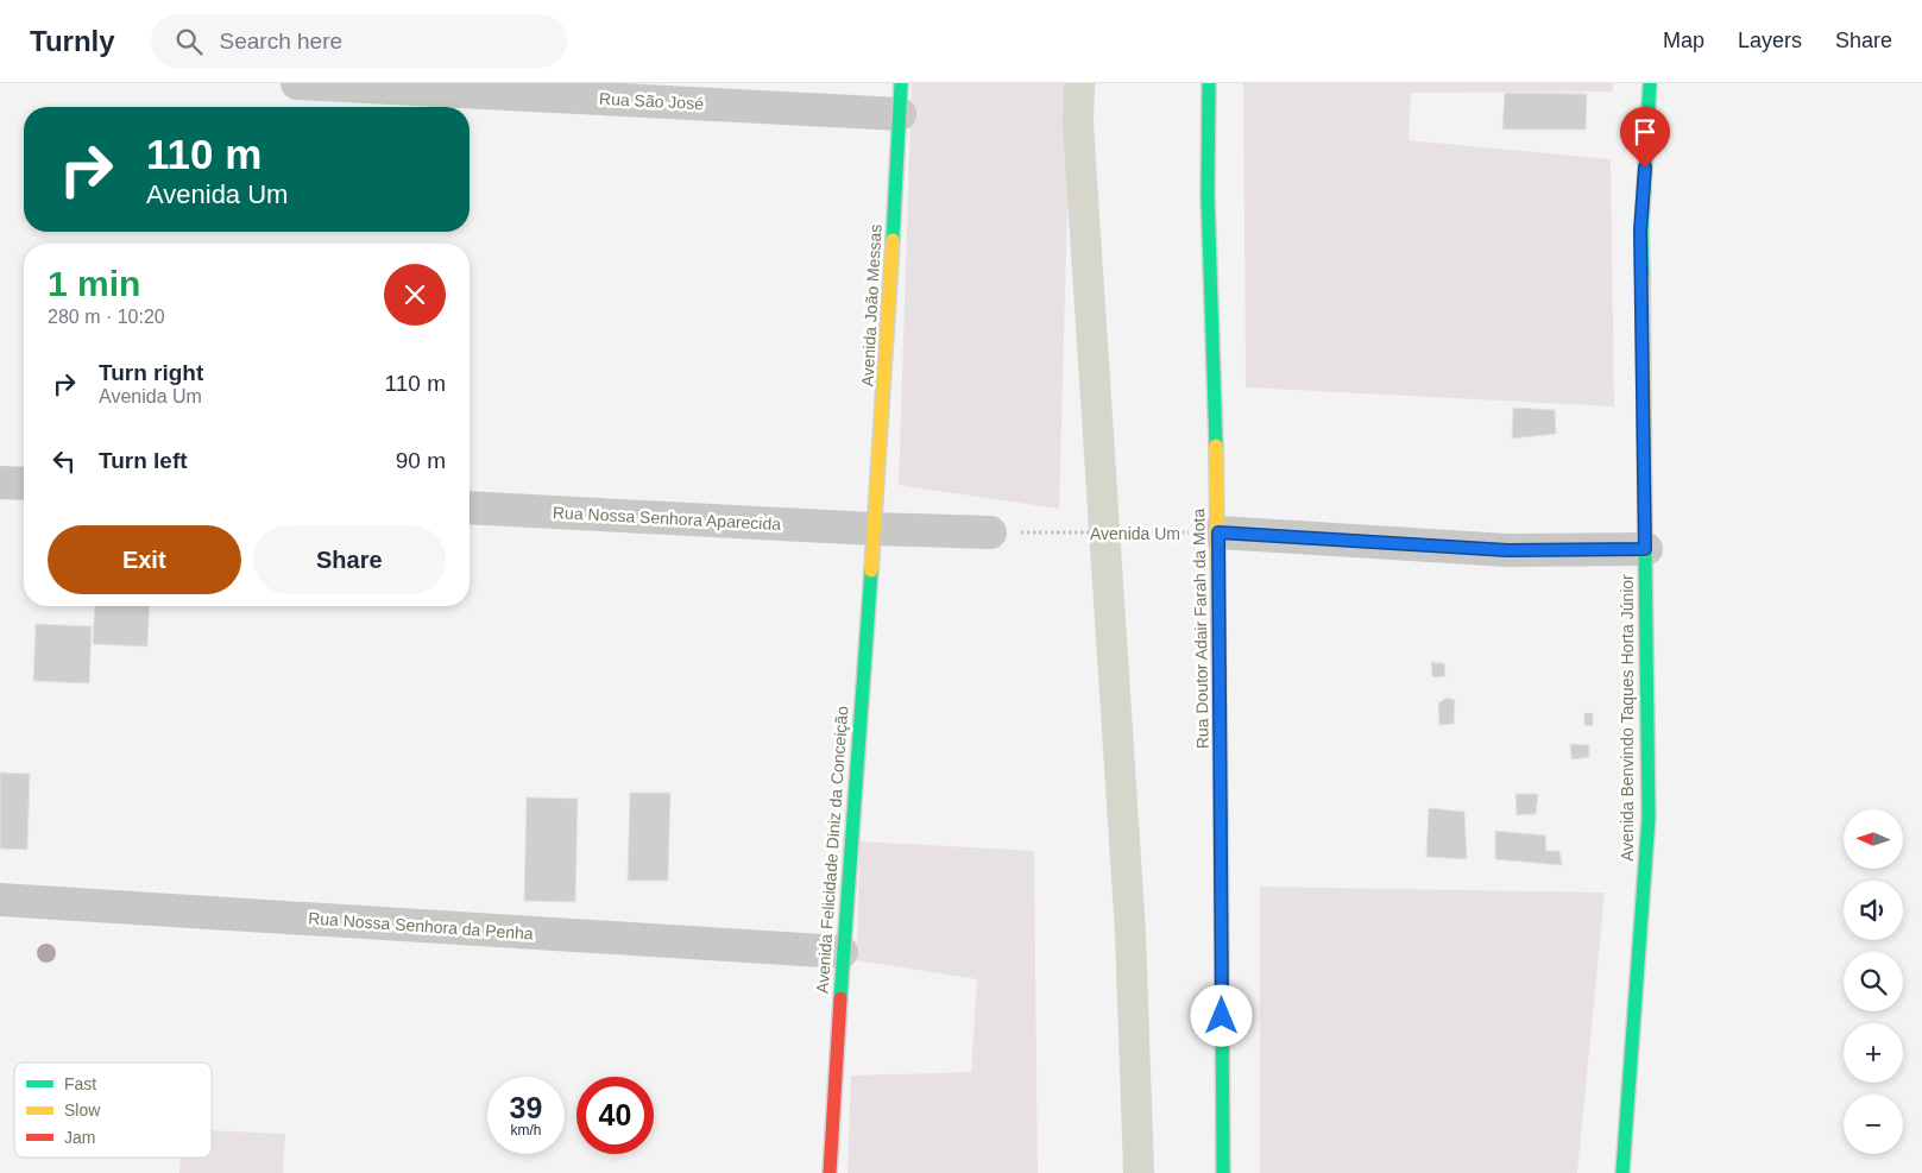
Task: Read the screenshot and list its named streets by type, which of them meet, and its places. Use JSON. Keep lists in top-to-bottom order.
{
  "streets": {
    "street": [
      "Rua São José",
      "Avenida João Messas",
      "Rua Nossa Senhora Aparecida",
      "Rua Doutor Adair Farah da Mota",
      "Avenida Benvindo Taques Horta Júnior",
      "Avenida Felicidade Diniz da Conceição",
      "Rua Nossa Senhora da Penha"
    ],
    "path": ["Avenida Um"]
  },
  "crossings": [
    ["Rua São José", "Avenida João Messas"],
    ["Avenida João Messas", "Rua Nossa Senhora Aparecida"],
    ["Avenida João Messas", "Avenida Felicidade Diniz da Conceição"],
    ["Rua Nossa Senhora Aparecida", "Avenida Felicidade Diniz da Conceição"],
    ["Avenida Um", "Rua Doutor Adair Farah da Mota"],
    ["Avenida Felicidade Diniz da Conceição", "Rua Nossa Senhora da Penha"]
  ],
  "legend": ["Fast", "Slow", "Jam"],
  "north": "left",
  "page": {
    "header": "Turnly",
    "search": "Search here",
    "nav": ["Map", "Layers", "Share"],
    "turn": ["110 m", "Avenida Um"],
    "heading": ["1 min", "280 m · 10:20"],
    "list": [
      {
        "name": "Turn right",
        "note": "Avenida Um",
        "value": "110 m"
      },
      {
        "name": "Turn left",
        "value": "90 m"
      }
    ],
    "buttons": ["Exit", "Share"],
    "map_buttons": ["+", "−"],
    "speed": "39 km/h",
    "limit": "40"
  }
}
